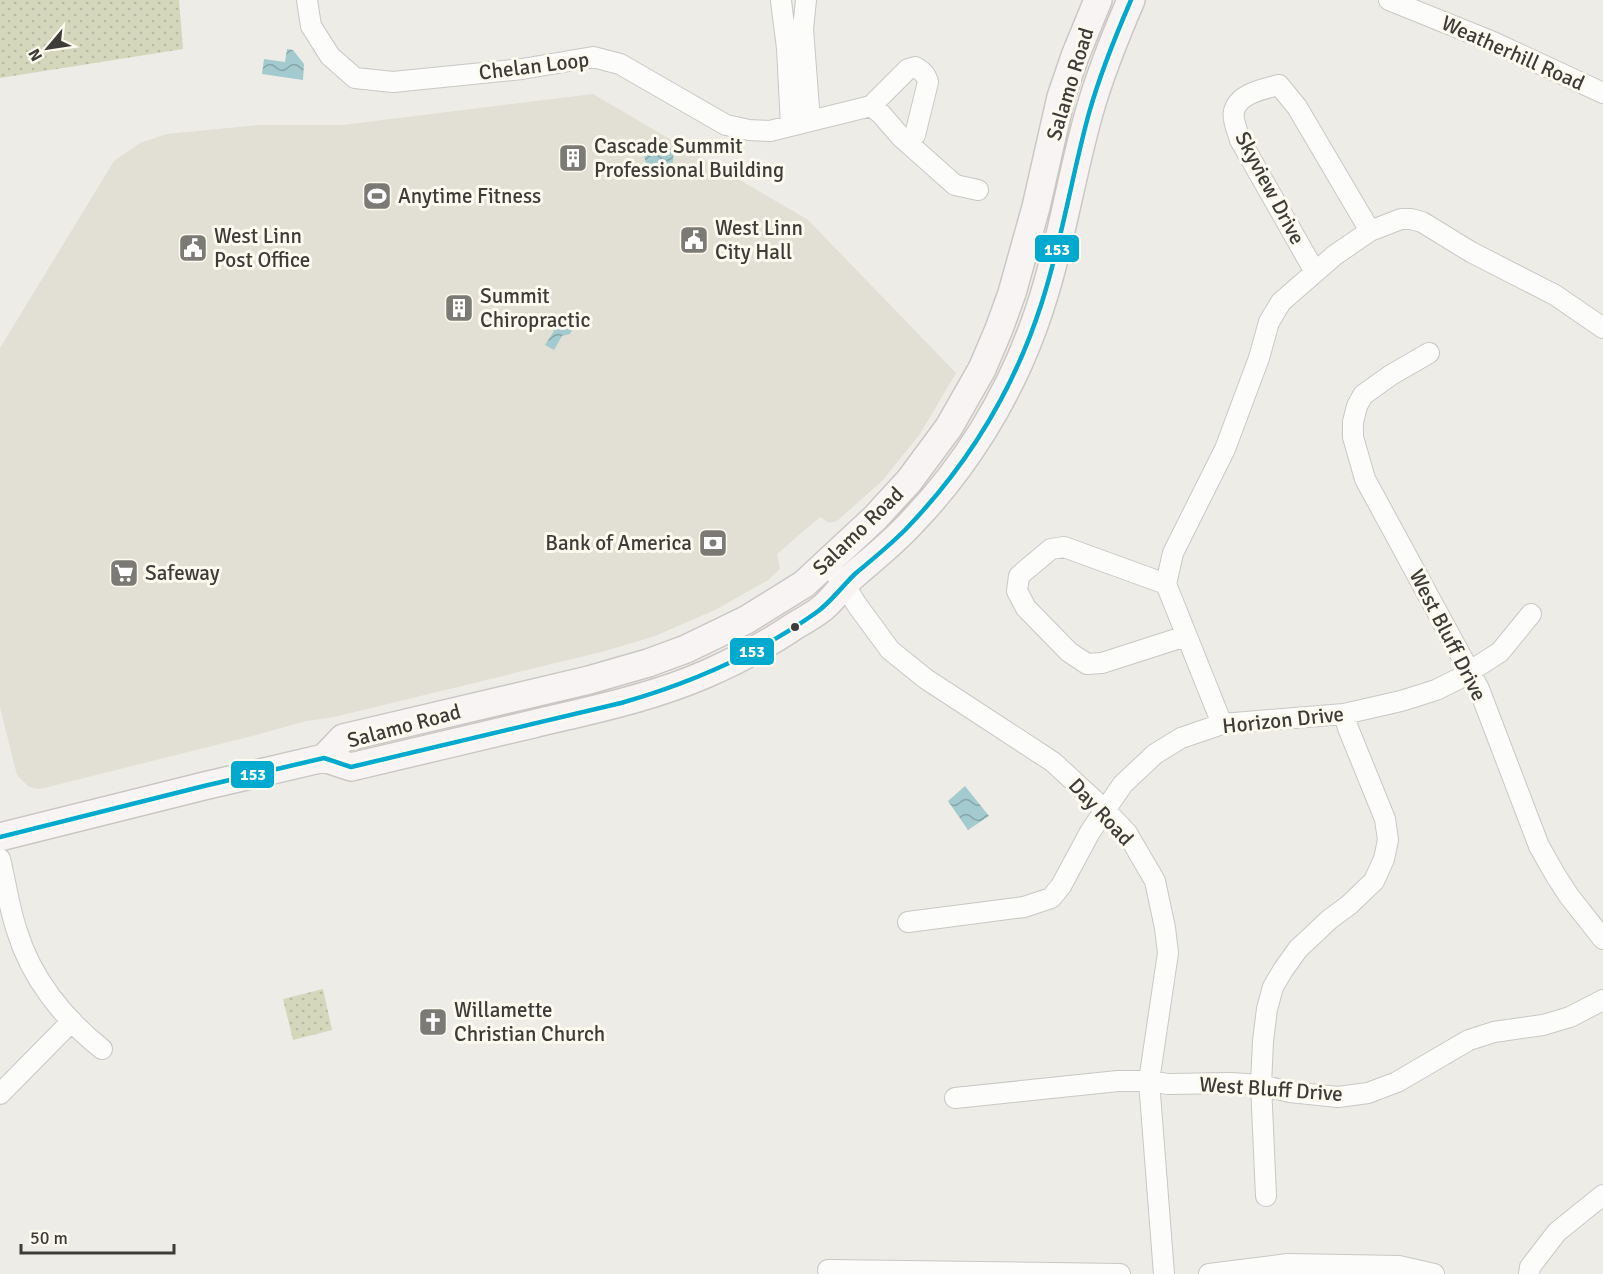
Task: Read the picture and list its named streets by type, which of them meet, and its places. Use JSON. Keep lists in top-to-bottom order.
{
  "streets": {
    "main road": ["Salamo Road"],
    "street": [
      "Weatherhill Road",
      "Chelan Loop",
      "Skyview Drive",
      "West Bluff Drive",
      "Horizon Drive",
      "Day Road"
    ]
  },
  "crossings": [
    ["Salamo Road", "Day Road"],
    ["West Bluff Drive", "Horizon Drive"],
    ["West Bluff Drive", "Day Road"],
    ["Horizon Drive", "Day Road"]
  ],
  "places": {
    "building": ["Cascade Summit Professional Building", "Summit Chiropractic"],
    "sports": ["Anytime Fitness"],
    "public building": ["West Linn City Hall", "West Linn Post Office"],
    "bank": ["Bank of America"],
    "supermarket": ["Safeway"],
    "church": ["Willamette Christian Church"]
  },
  "lines": ["transit line 153"],
  "scale_bar": "50 m",
  "north": "bottom left"
}
